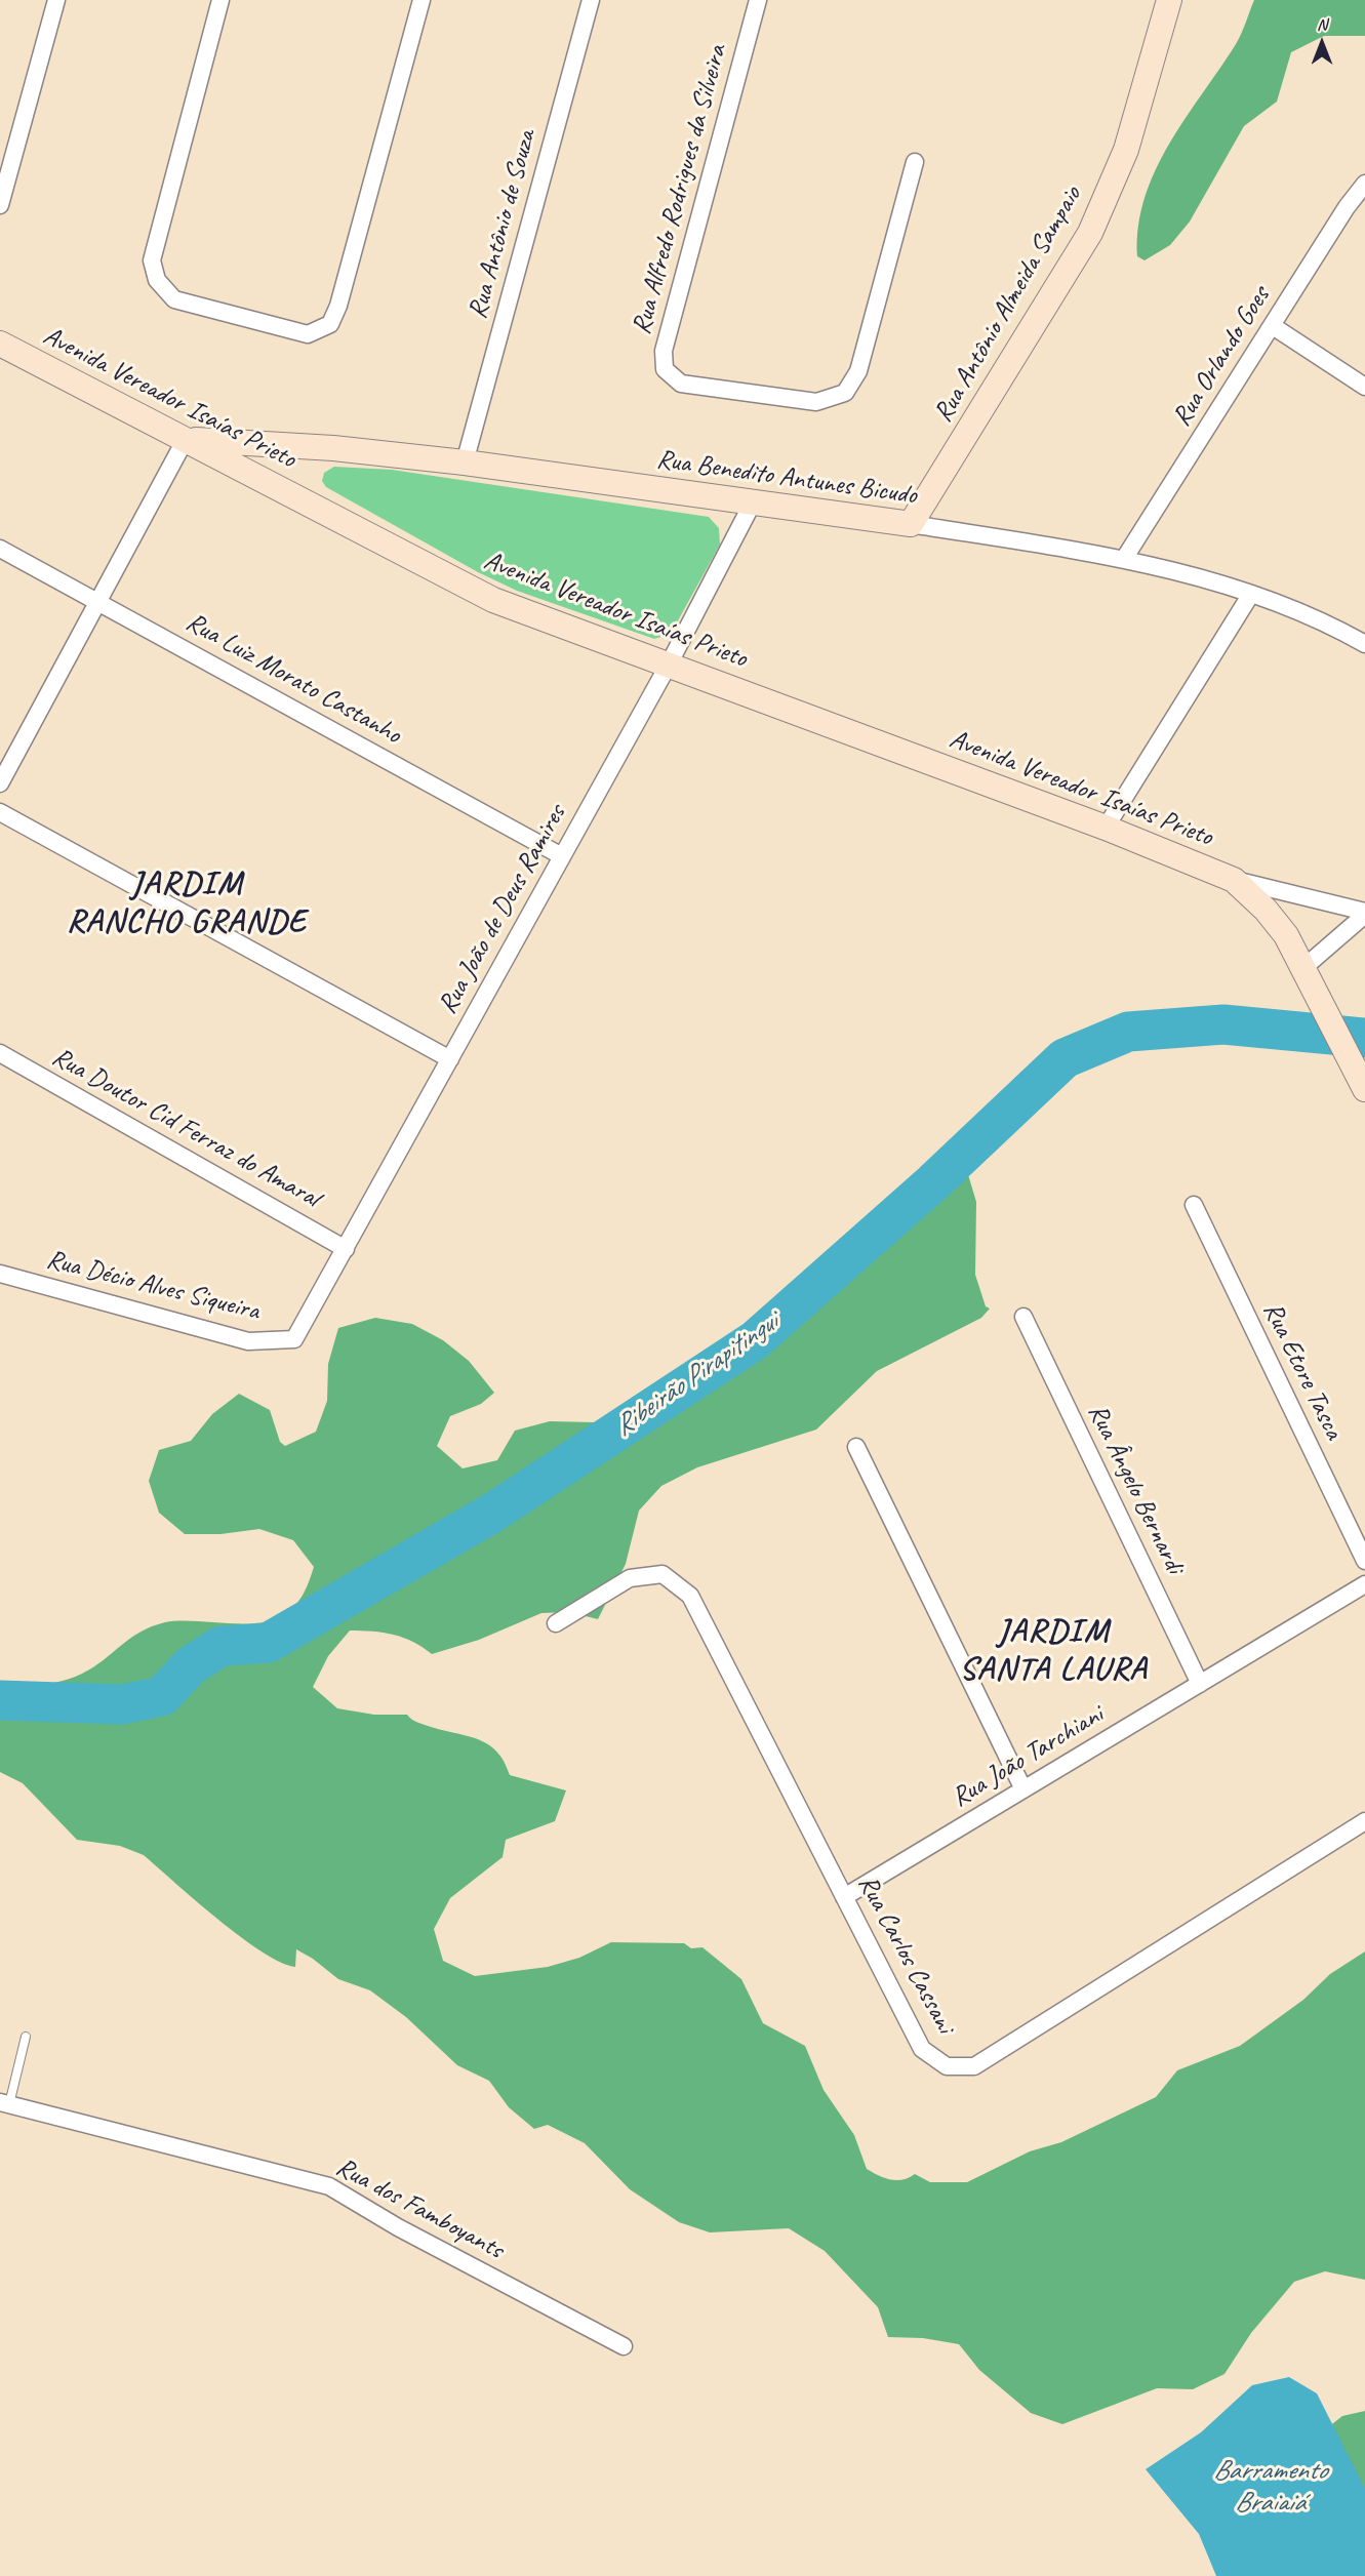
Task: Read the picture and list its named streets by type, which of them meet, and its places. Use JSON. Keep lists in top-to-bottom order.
{
  "streets": {
    "main road": ["Rua Antônio Almeida Sampaio", "Avenida Vereador Isaías Prieto", "Rua Benedito Antunes Bicudo"],
    "street": [
      "Rua Alfredo Rodrigues da Silveira",
      "Rua Antônio de Souza",
      "Rua Orlando Goes",
      "Rua Luiz Morato Castanho",
      "Rua João de Deus Ramires",
      "Rua Doutor Cid Ferraz do Amaral",
      "Rua Décio Alves Siqueira",
      "Rua Etore Tasca",
      "Rua Ângelo Bernardi",
      "Rua João Tarchiani",
      "Rua Carlos Cassani",
      "Rua dos Famboyants"
    ]
  },
  "crossings": [
    ["Rua Antônio de Souza", "Rua Benedito Antunes Bicudo"],
    ["Rua Antônio Almeida Sampaio", "Rua Benedito Antunes Bicudo"],
    ["Rua Orlando Goes", "Rua Benedito Antunes Bicudo"],
    ["Avenida Vereador Isaías Prieto", "Rua Benedito Antunes Bicudo"],
    ["Avenida Vereador Isaías Prieto", "Rua João de Deus Ramires"],
    ["Rua Benedito Antunes Bicudo", "Rua João de Deus Ramires"],
    ["Rua Luiz Morato Castanho", "Rua João de Deus Ramires"],
    ["Rua João de Deus Ramires", "Rua Doutor Cid Ferraz do Amaral"],
    ["Rua João de Deus Ramires", "Rua Décio Alves Siqueira"],
    ["Rua Ângelo Bernardi", "Rua João Tarchiani"],
    ["Rua João Tarchiani", "Rua Carlos Cassani"]
  ],
  "districts": ["JARDIM RANCHO GRANDE", "JARDIM SANTA LAURA"],
  "water": ["Ribeirão Pirapitingui", "Barramento Braiaiá"],
  "north": "top"
}
